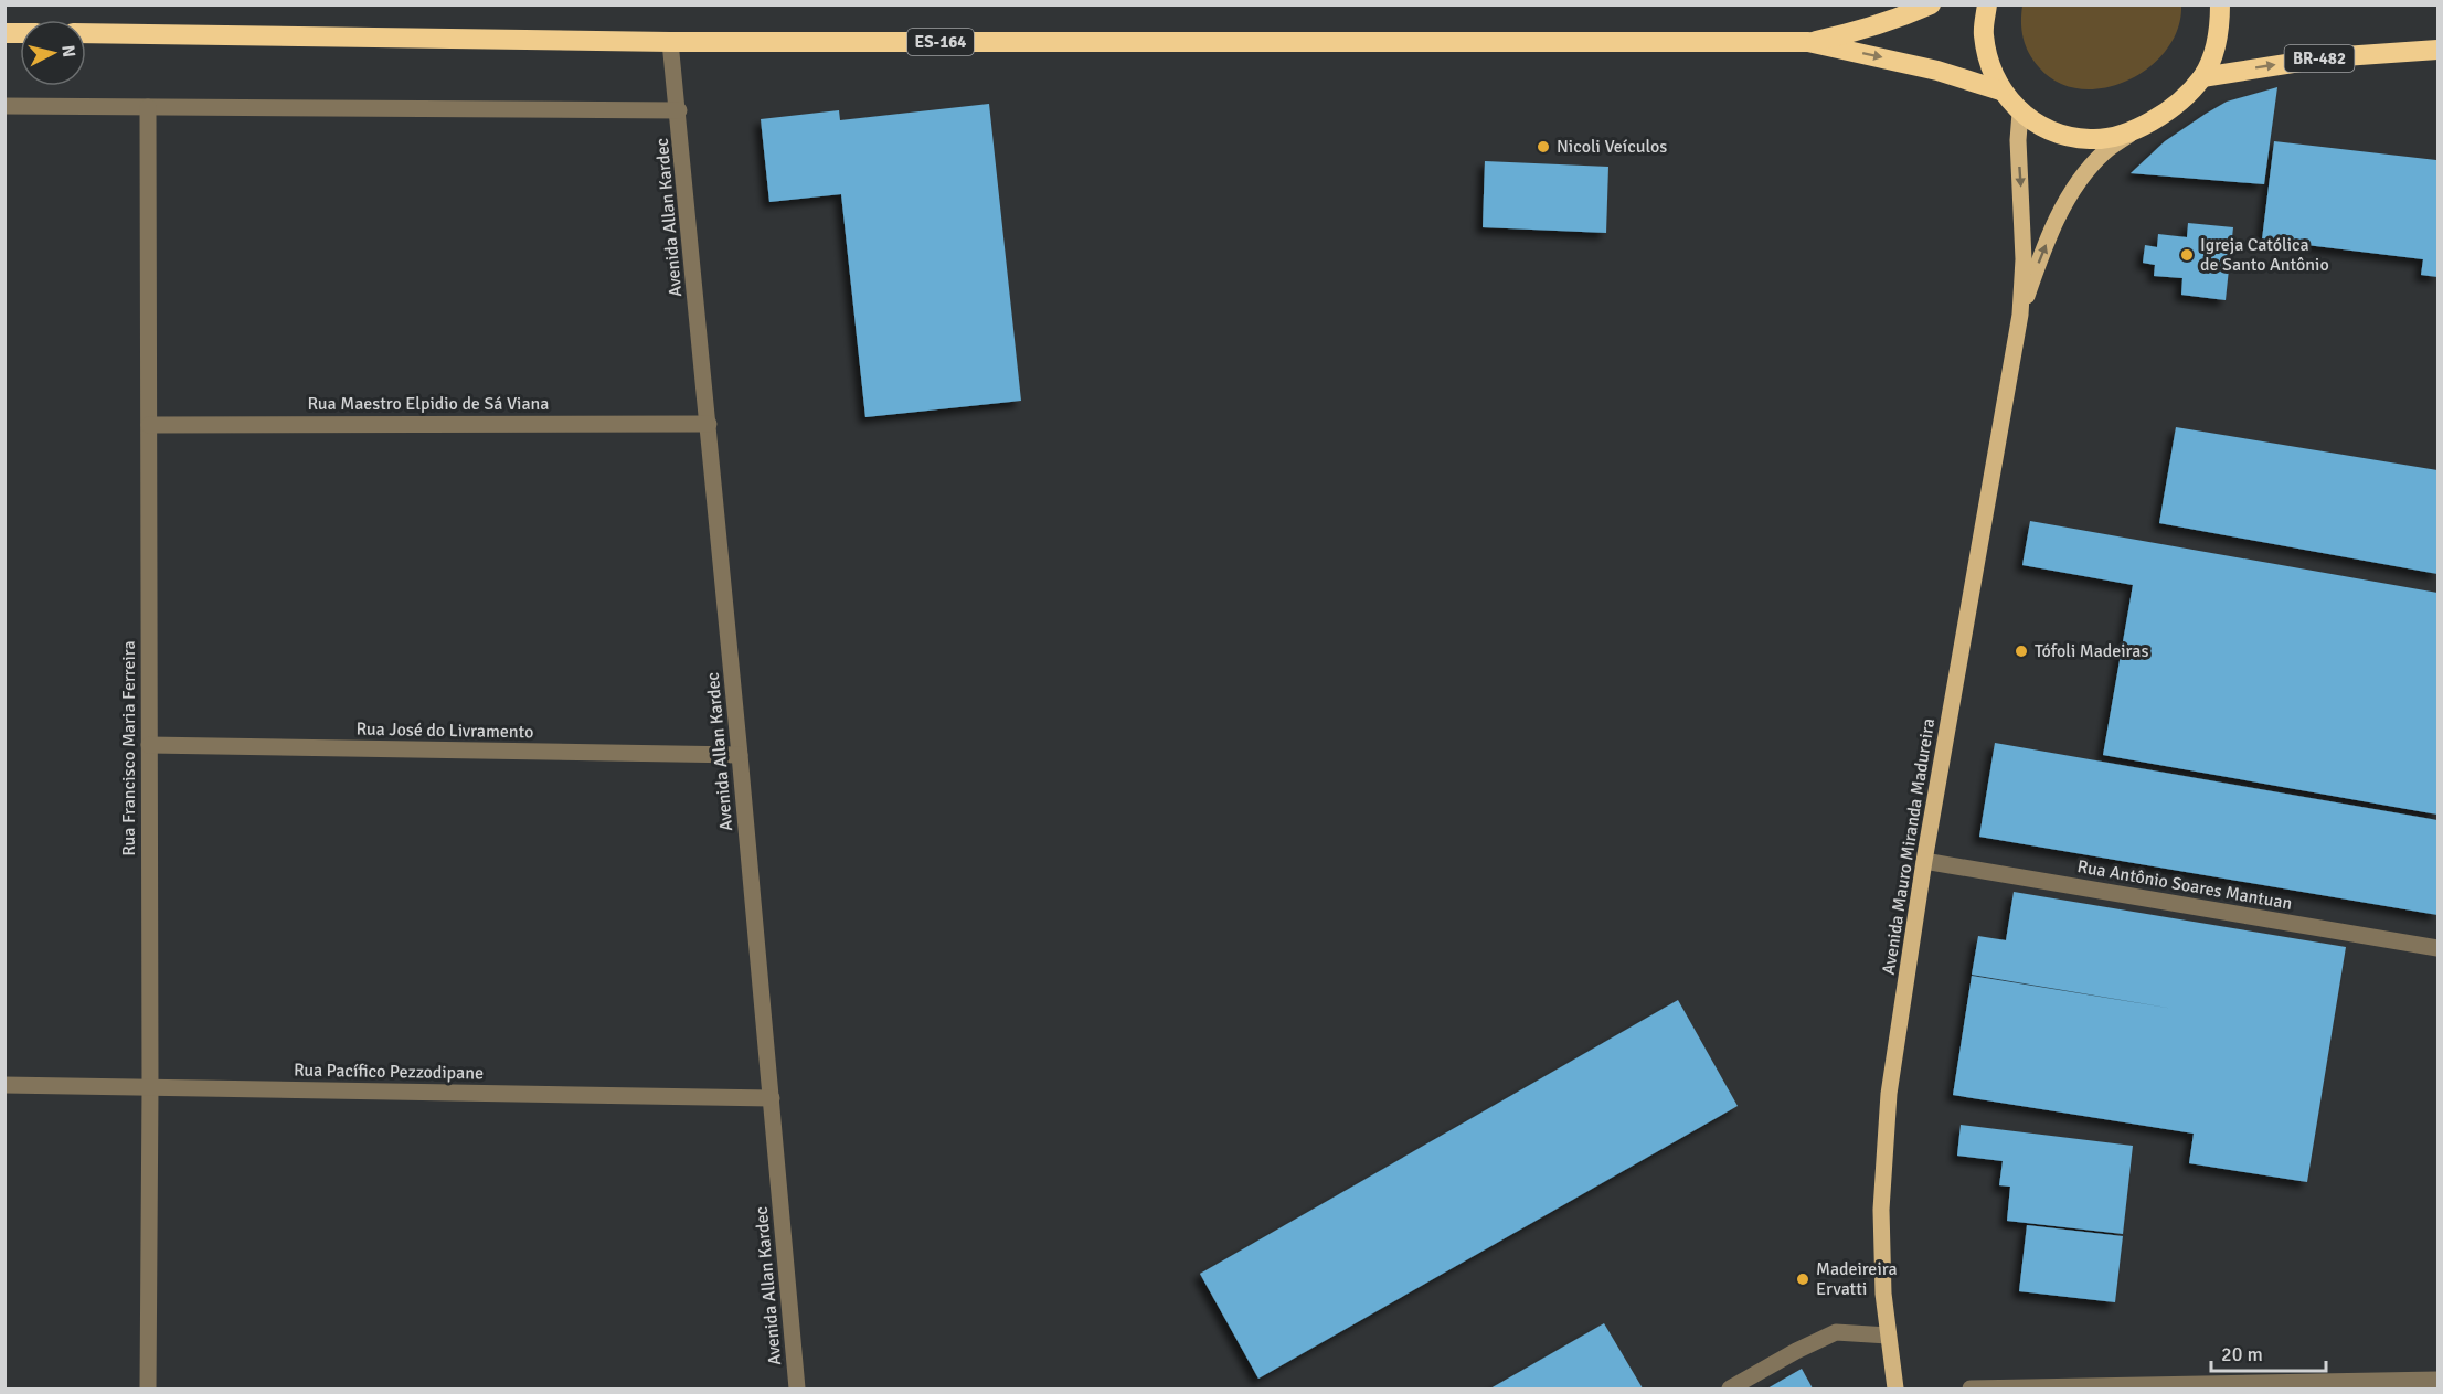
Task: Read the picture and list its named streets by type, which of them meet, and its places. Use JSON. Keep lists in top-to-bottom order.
{
  "streets": {
    "highway": ["ES-164", "BR-482"],
    "main road": ["Avenida Mauro Miranda Madureira"],
    "street": [
      "Avenida Allan Kardec",
      "Rua Maestro Elpidio de Sá Viana",
      "Rua José do Livramento",
      "Rua Francisco Maria Ferreira",
      "Rua Antônio Soares Mantuan",
      "Rua Pacífico Pezzodipane"
    ]
  },
  "crossings": [
    ["ES-164", "Avenida Allan Kardec"],
    ["Avenida Allan Kardec", "Rua Maestro Elpidio de Sá Viana"],
    ["Avenida Allan Kardec", "Rua José do Livramento"],
    ["Avenida Allan Kardec", "Rua Francisco Maria Ferreira"],
    ["Avenida Allan Kardec", "Rua Pacífico Pezzodipane"],
    ["Rua Maestro Elpidio de Sá Viana", "Rua Francisco Maria Ferreira"],
    ["Rua José do Livramento", "Rua Francisco Maria Ferreira"],
    ["Rua Francisco Maria Ferreira", "Rua Pacífico Pezzodipane"],
    ["Avenida Mauro Miranda Madureira", "Rua Antônio Soares Mantuan"]
  ],
  "places": [
    "Nicoli Veículos",
    "Igreja Católica de Santo Antônio",
    "Tófoli Madeiras",
    "Madeireira Ervatti"
  ],
  "scale_bar": "20 m",
  "north": "right"
}
